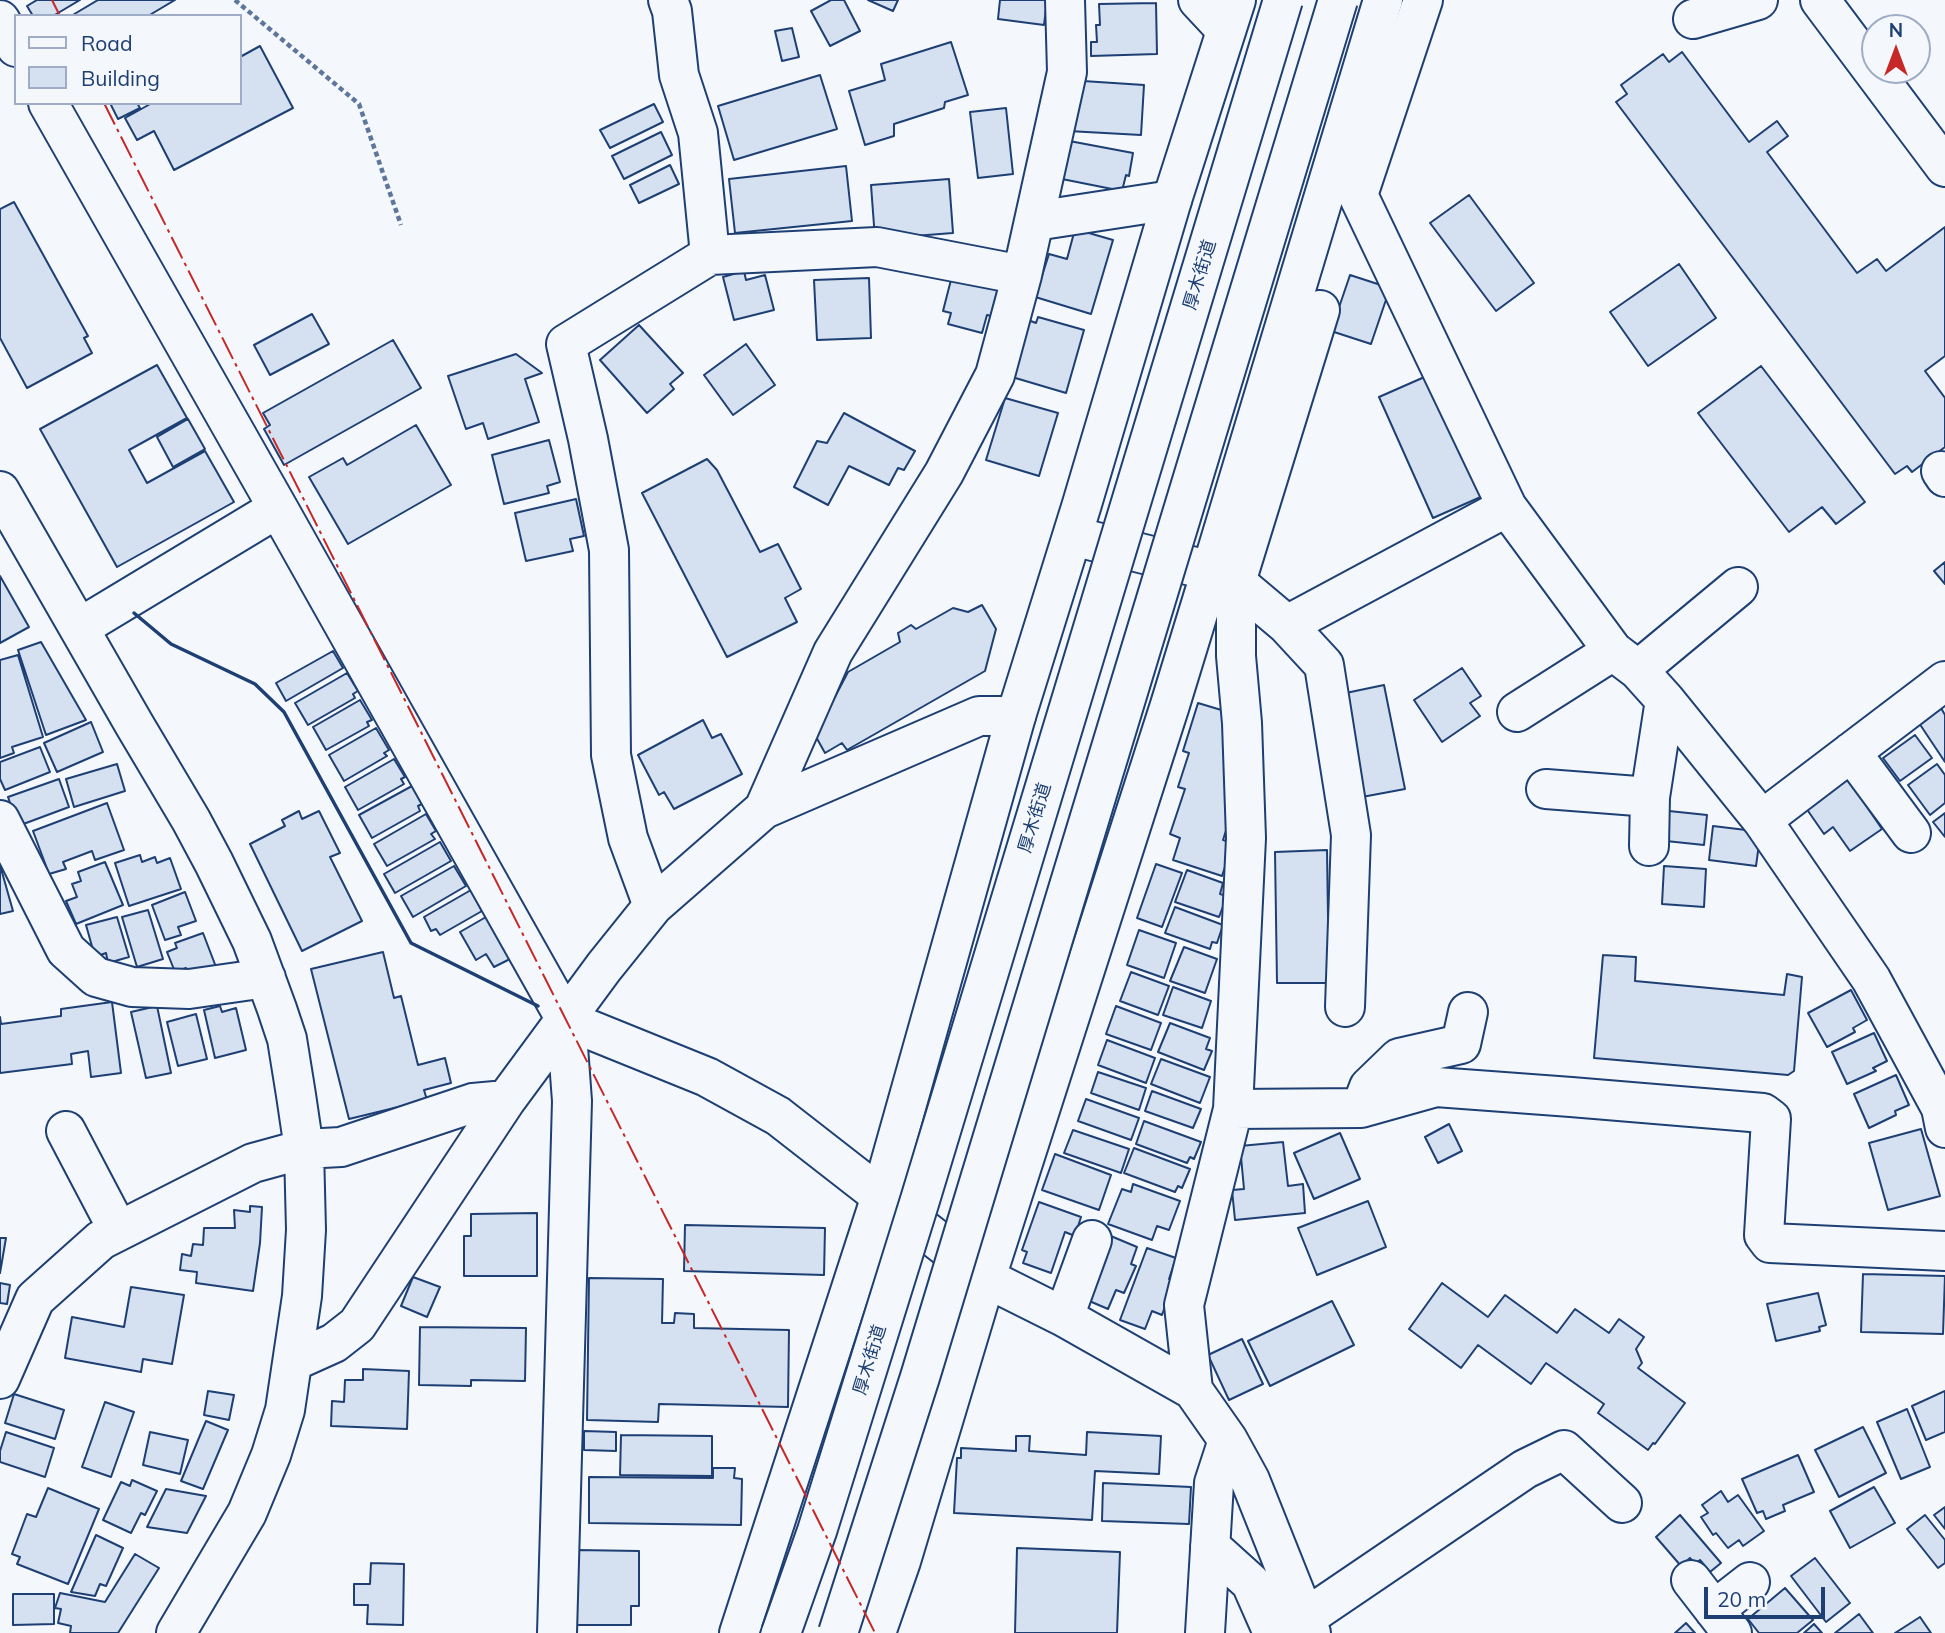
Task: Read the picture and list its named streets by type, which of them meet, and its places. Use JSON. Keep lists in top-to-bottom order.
{
  "streets": {
    "main road": ["厚木街道"]
  },
  "legend": ["Road", "Building"],
  "scale_bar": "20 m",
  "north": "top"
}
